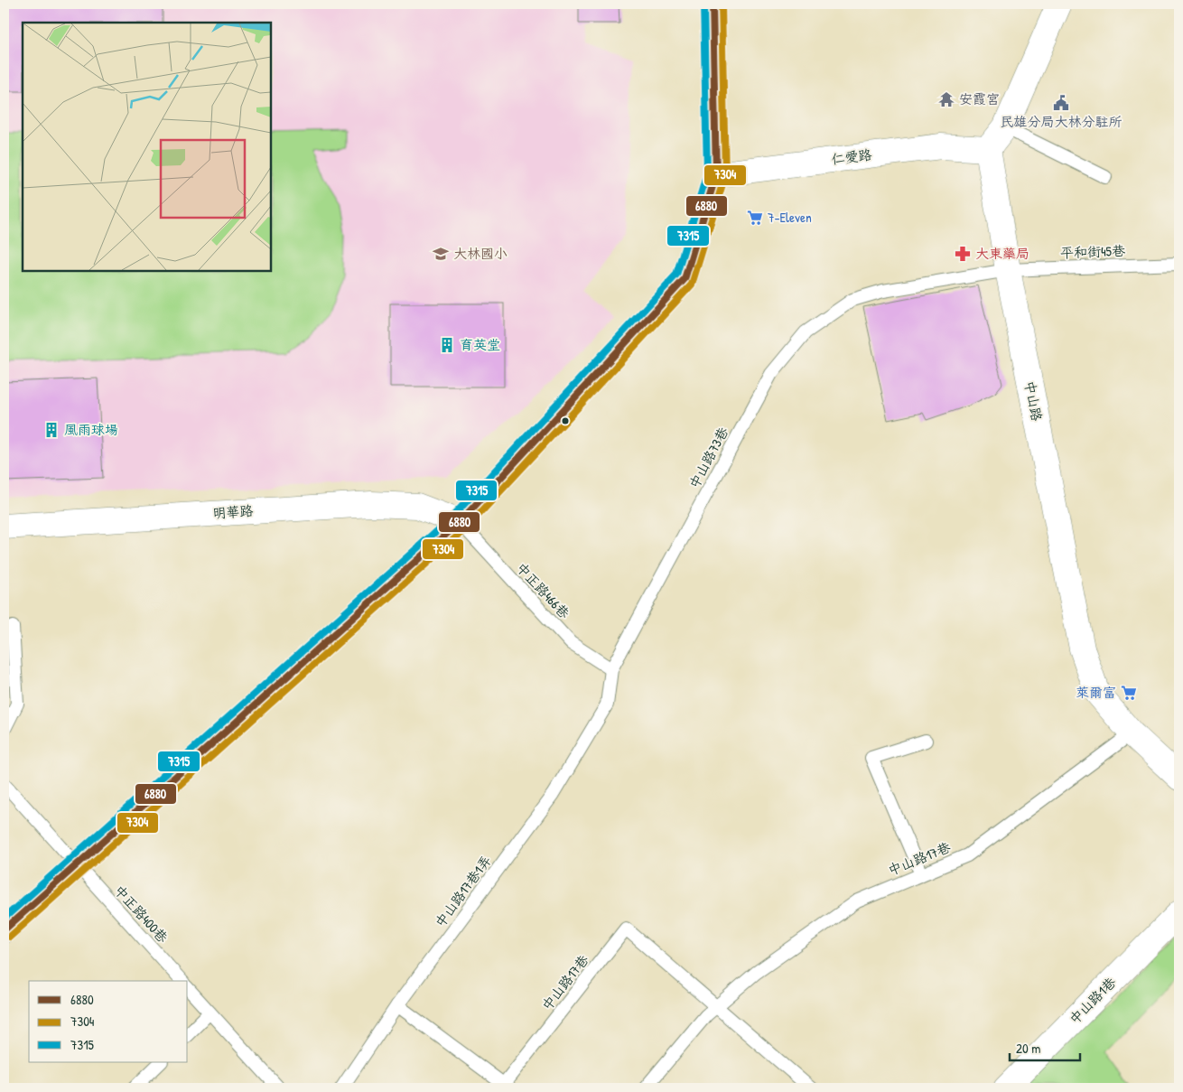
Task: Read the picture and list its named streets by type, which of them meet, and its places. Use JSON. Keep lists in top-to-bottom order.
{
  "streets": {
    "street": [
      "仁愛路",
      "中山路",
      "明華路",
      "中山路1巷"
    ],
    "lane": [
      "平和街45巷",
      "中山路73巷",
      "中正路466巷",
      "中山路17巷",
      "中山路17巷1弄",
      "中正路400巷"
    ]
  },
  "crossings": [
    ["仁愛路", "中山路"],
    ["平和街45巷", "中山路"],
    ["平和街45巷", "中山路73巷"],
    ["中山路", "中山路73巷"],
    ["中山路", "中山路17巷"],
    ["中山路73巷", "中正路466巷"],
    ["中山路73巷", "中山路17巷1弄"],
    ["明華路", "中正路466巷"]
  ],
  "places": {
    "temple": ["安霞宮"],
    "public building": ["民雄分局大林分駐所"],
    "supermarket": ["7-Eleven", "萊爾富"],
    "school or university": ["大林國小"],
    "pharmacy": ["大東藥局"],
    "building": ["育英堂", "風雨球場"]
  },
  "lines": ["transit line 6880", "transit line 7304", "transit line 7315"],
  "legend": ["6880", "7304", "7315"],
  "scale_bar": "20 m"
}
